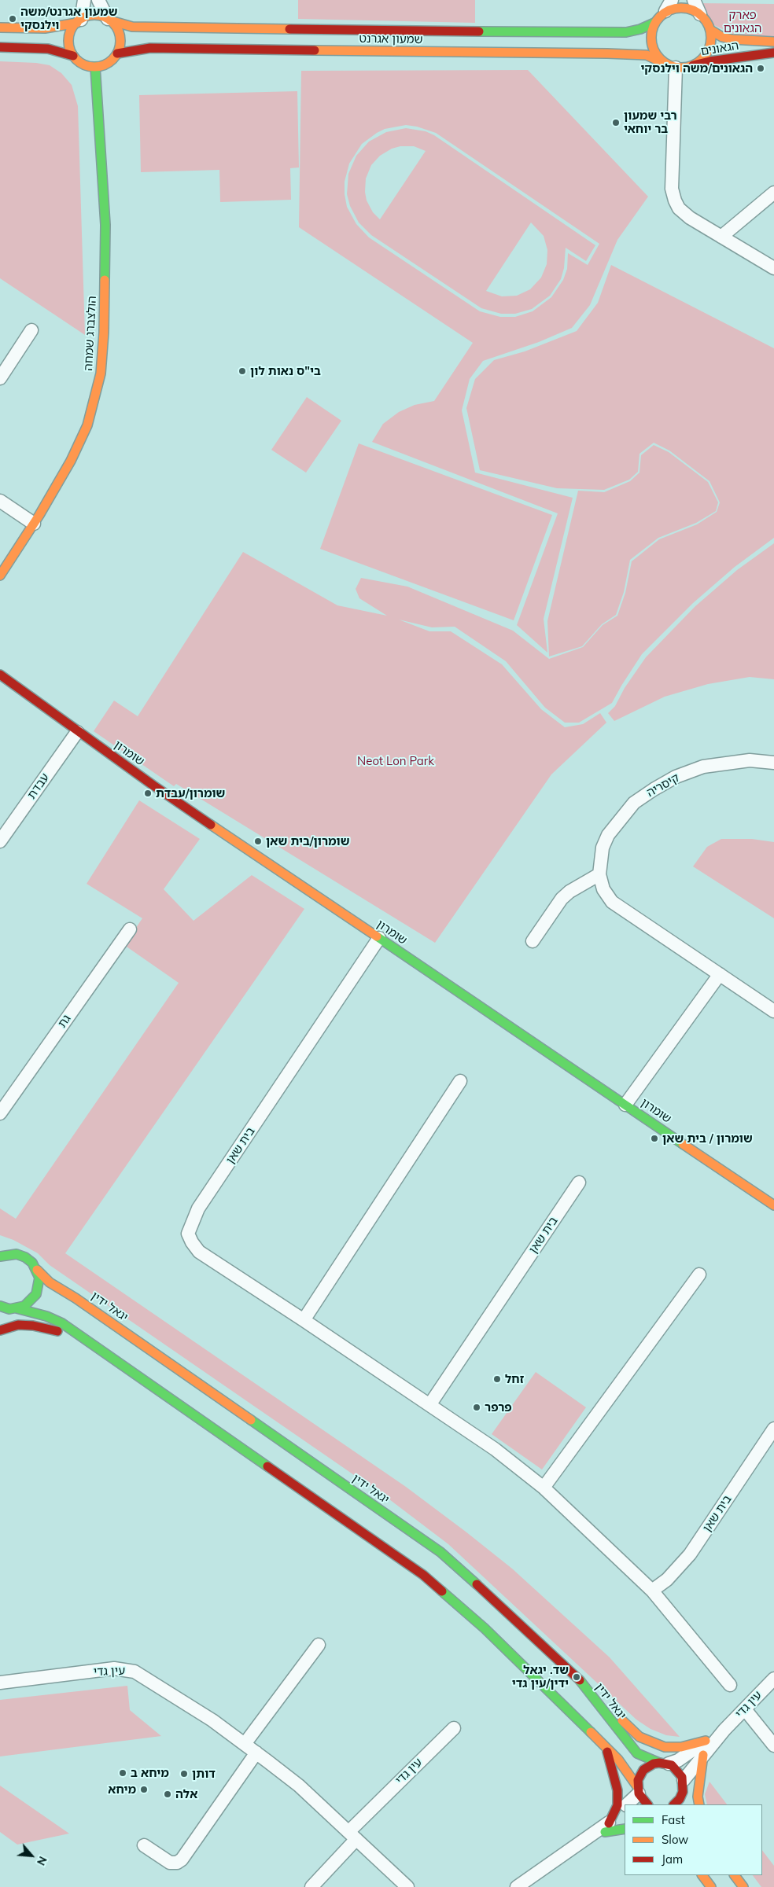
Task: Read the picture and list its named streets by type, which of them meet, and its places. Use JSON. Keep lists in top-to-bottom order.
{
  "streets": {
    "street": [
      "שמעון אגרנט",
      "הגאונים",
      "הולצברג שמחה",
      "שומרון",
      "קיסריה",
      "עבדת",
      "גת",
      "בית שאן",
      "יגאל ידין",
      "עין גדי"
    ]
  },
  "crossings": [
    ["שמעון אגרנט", "הגאונים"],
    ["שמעון אגרנט", "הולצברג שמחה"],
    ["שומרון", "עבדת"],
    ["שומרון", "בית שאן"],
    ["יגאל ידין", "עין גדי"]
  ],
  "parks": ["פארק הגאונים", "Neot Lon Park"],
  "places": [
    "שמעון אגרנט/משה וילנסקי",
    "הגאונים/משה וילנסקי",
    "רבי שמעון בר יוחאי",
    "בי\"ס נאות לון",
    "שומרון/עבדת",
    "שומרון/בית שאן",
    "שומרון / בית שאן",
    "זחל",
    "פרפר",
    "שד. יגאל ידין/עין גדי",
    "מיחא ב",
    "דותן",
    "מיחא",
    "אלה"
  ],
  "legend": ["Fast", "Slow", "Jam"],
  "north": "bottom right"
}
